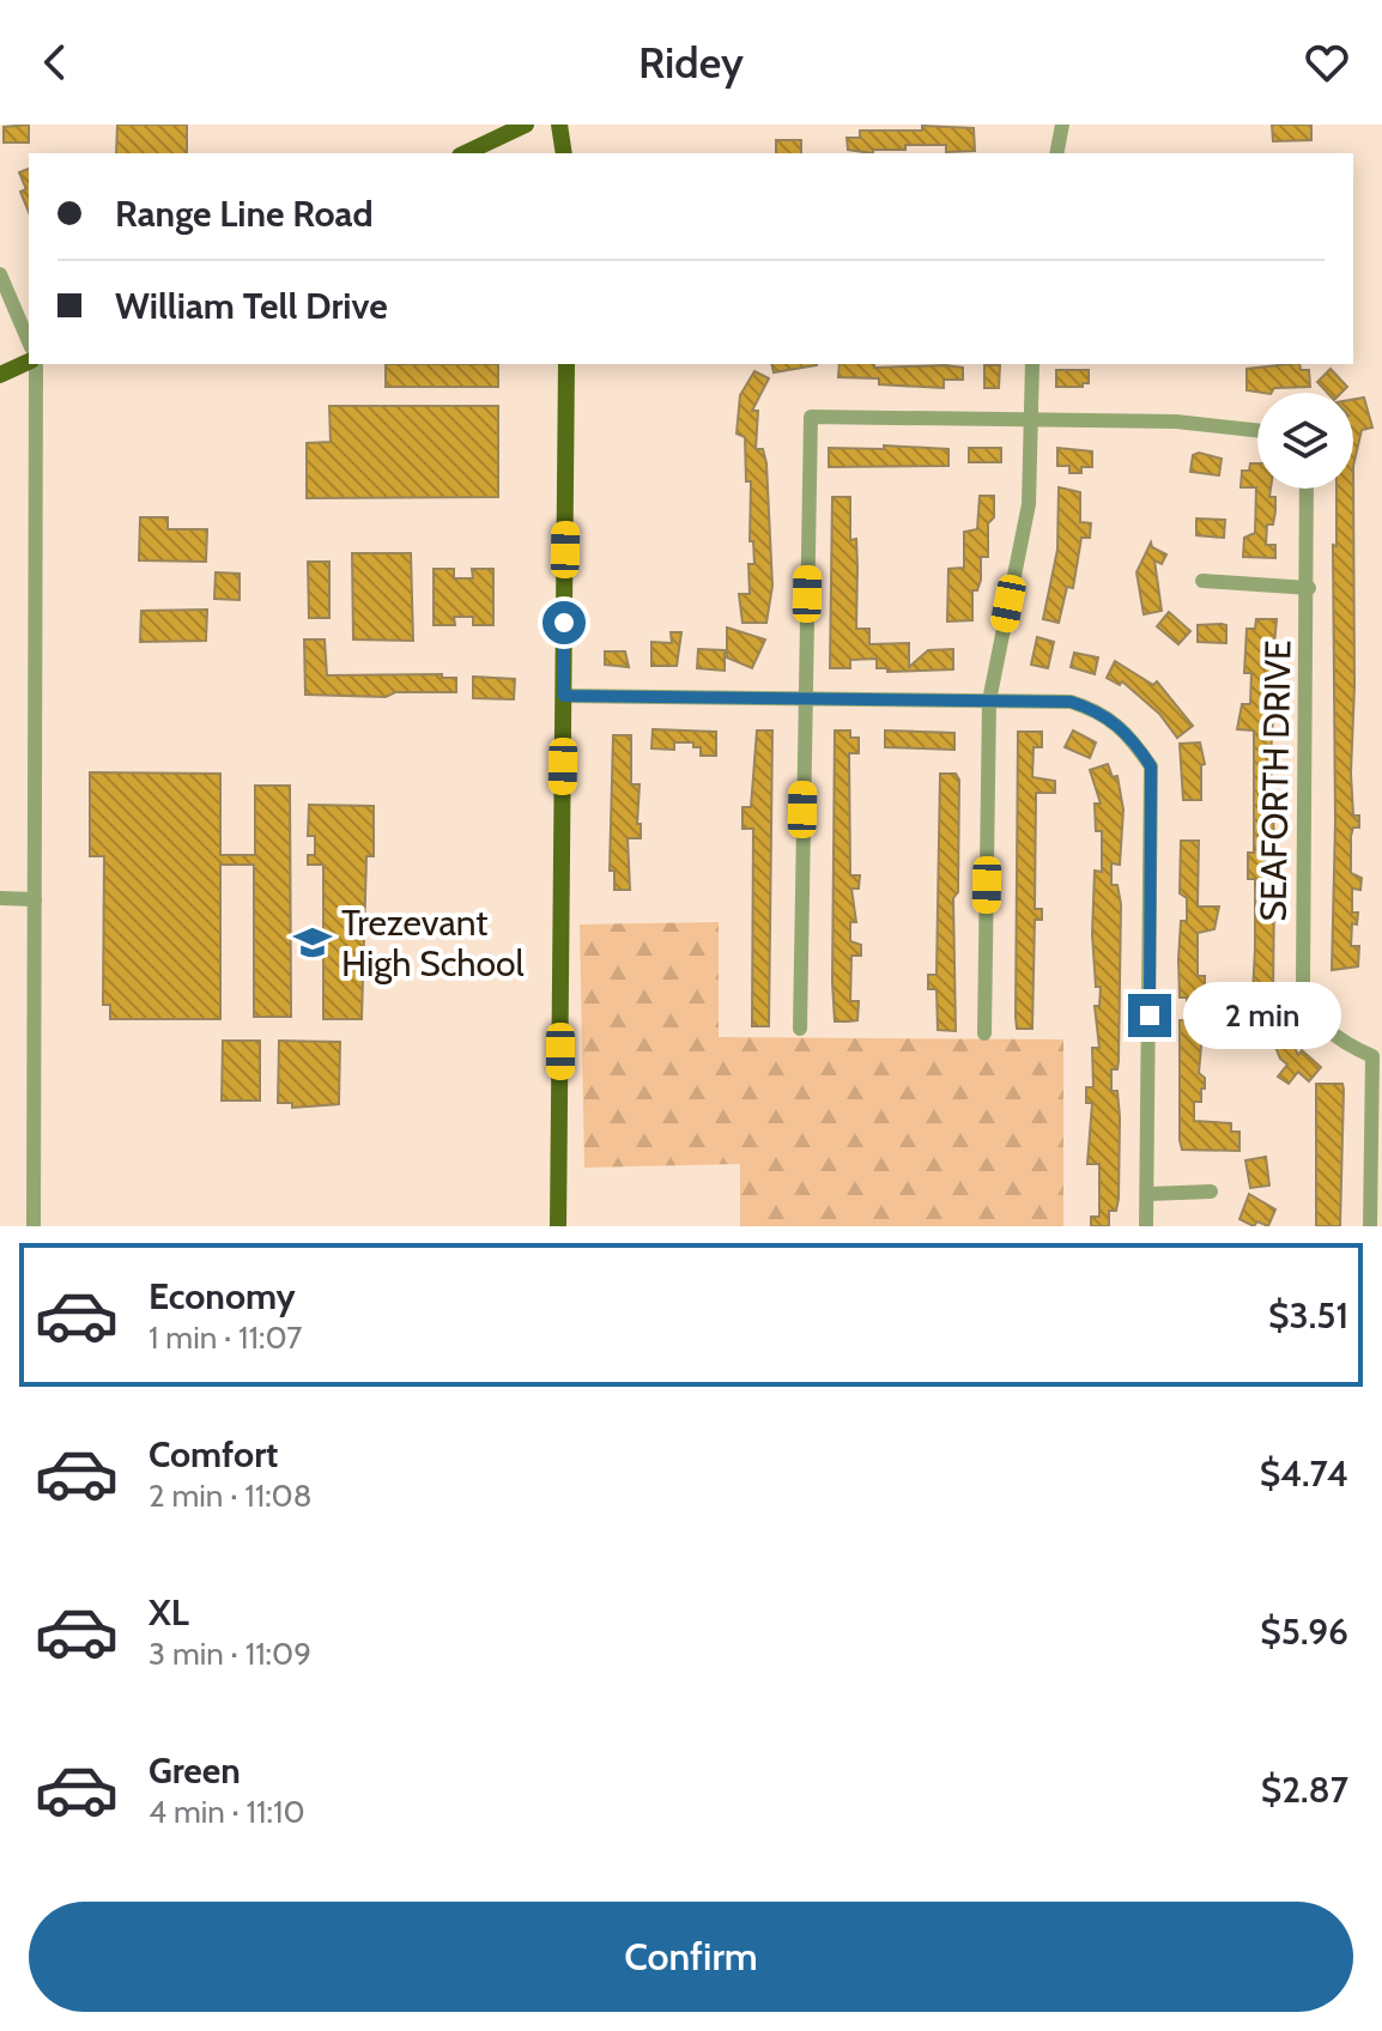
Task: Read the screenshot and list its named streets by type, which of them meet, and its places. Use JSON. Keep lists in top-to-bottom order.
{
  "streets": {
    "street": ["SEAFORTH DRIVE"]
  },
  "places": {
    "school or university": ["Trezevant High School"]
  },
  "page": {
    "header": "Ridey",
    "banner": ["Range Line Road", "William Tell Drive"],
    "bubble": "2 min",
    "list": [
      {
        "name": "Economy",
        "note": "1 min · 11:07",
        "value": "$3.51"
      },
      {
        "name": "Comfort",
        "note": "2 min · 11:08",
        "value": "$4.74"
      },
      {
        "name": "XL",
        "note": "3 min · 11:09",
        "value": "$5.96"
      },
      {
        "name": "Green",
        "note": "4 min · 11:10",
        "value": "$2.87"
      }
    ],
    "buttons": "Confirm"
  }
}
